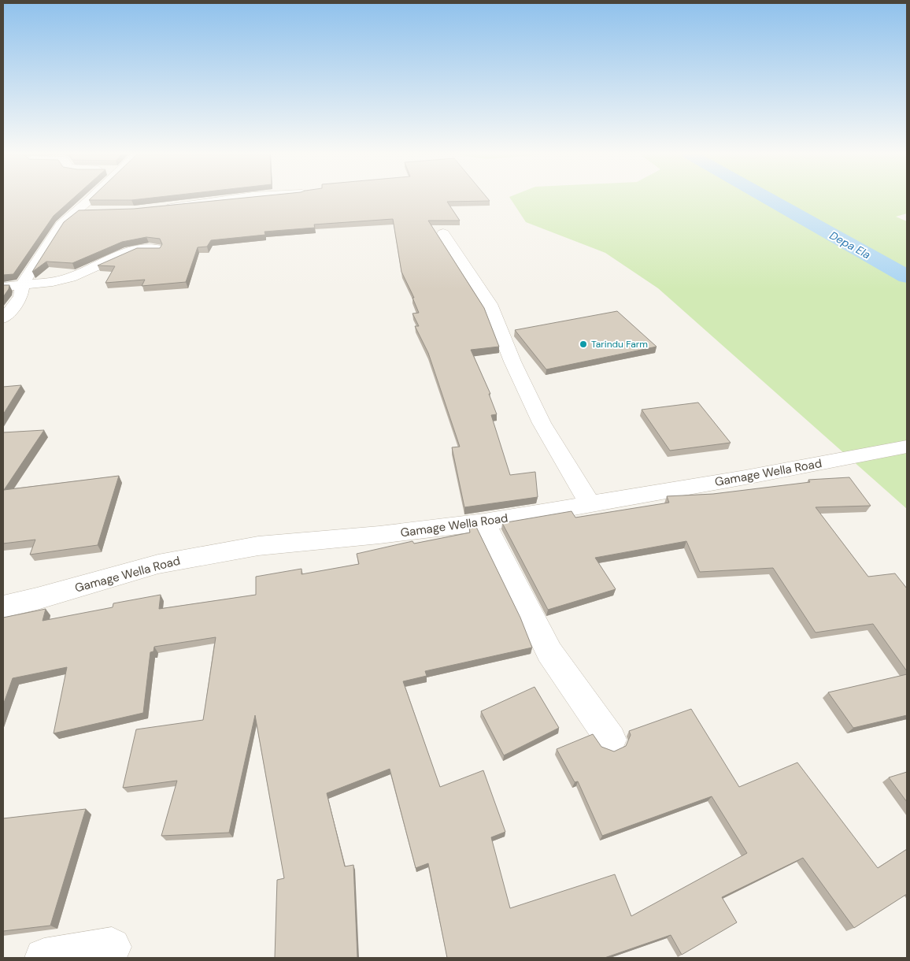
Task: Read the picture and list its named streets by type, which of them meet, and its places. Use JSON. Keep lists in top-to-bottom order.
{
  "streets": {
    "street": ["Gamage Wella Road"]
  },
  "water": ["Depa Ela"],
  "places": ["Tarindu Farm"]
}
